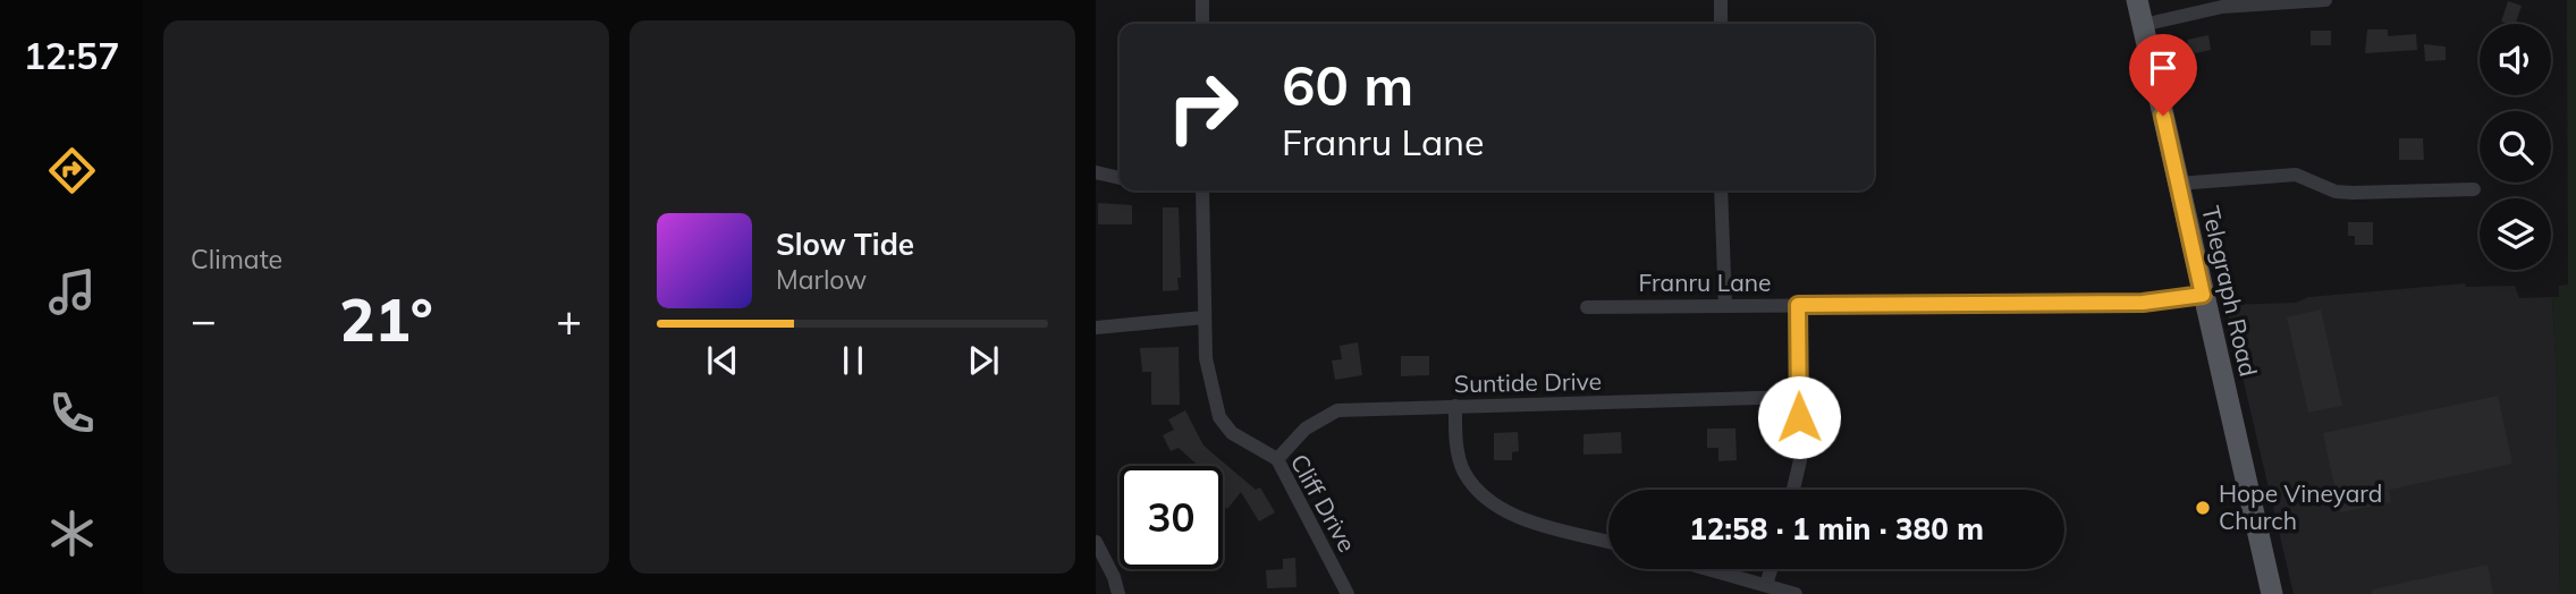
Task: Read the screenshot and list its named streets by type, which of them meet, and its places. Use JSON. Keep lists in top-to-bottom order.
{
  "streets": {
    "main road": ["Telegraph Road"],
    "street": ["Franru Lane", "Suntide Drive", "Cliff Drive"]
  },
  "crossings": [
    ["Franru Lane", "Telegraph Road"],
    ["Suntide Drive", "Cliff Drive"]
  ],
  "places": ["Hope Vineyard Church"],
  "page": {
    "tabs": "12:57",
    "tile": "Climate",
    "turn": ["60 m", "Franru Lane"],
    "song": ["Slow Tide", "Marlow"],
    "heat": ["−", "21°", "+"],
    "limit": "30",
    "trip": "12:58 · 1 min · 380 m"
  }
}
